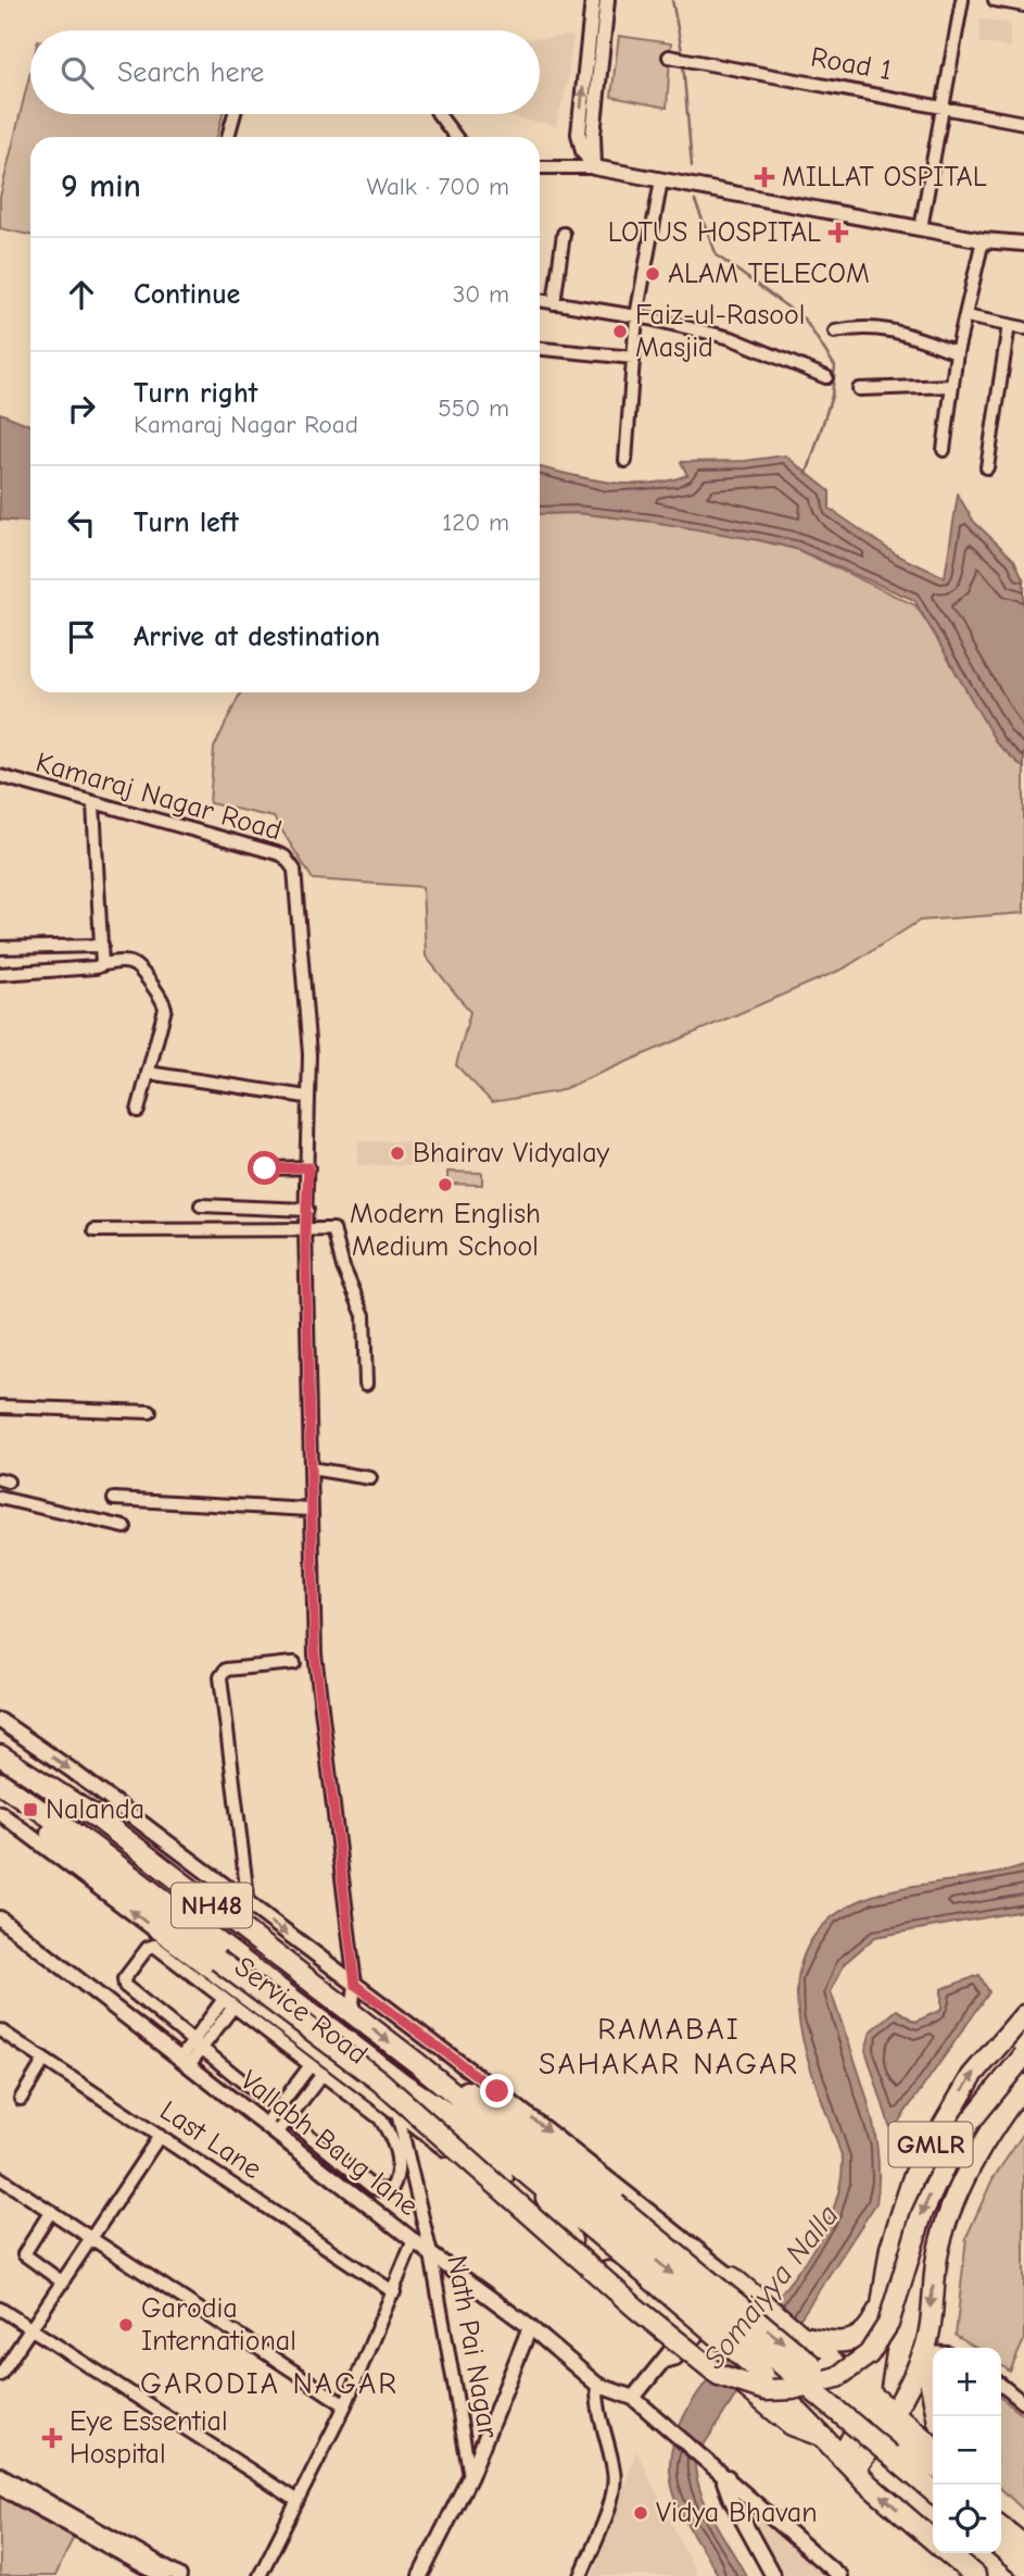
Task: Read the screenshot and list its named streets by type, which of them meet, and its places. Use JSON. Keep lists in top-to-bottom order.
{
  "streets": {
    "highway": ["NH48", "GMLR"],
    "street": [
      "Road 1",
      "Kamaraj Nagar Road",
      "Service Road",
      "Last Lane",
      "Vallabh Baug lane",
      "Nath Pai Nagar"
    ]
  },
  "crossings": [
    ["Kamaraj Nagar Road", "NH48"],
    ["NH48", "GMLR"],
    ["Service Road", "Nath Pai Nagar"],
    ["Vallabh Baug lane", "Nath Pai Nagar"]
  ],
  "districts": ["RAMABAI SAHAKAR NAGAR", "GARODIA NAGAR"],
  "water": ["Somaiyya Nalla"],
  "places": {
    "health": ["MILLAT OSPITAL", "LOTUS HOSPITAL", "Eye Essential Hospital"],
    "other": [
      "ALAM TELECOM",
      "Faiz-ul-Rasool Masjid",
      "Bhairav Vidyalay",
      "Modern English Medium School",
      "Garodia International",
      "Vidya Bhavan"
    ],
    "transit": ["Nalanda"]
  },
  "page": {
    "search": "Search here",
    "heading": ["9 min", "Walk · 700 m"],
    "list": [
      ["Continue", "30 m"],
      ["Turn right", "Kamaraj Nagar Road", "550 m"],
      ["Turn left", "120 m"],
      "Arrive at destination"
    ],
    "map_buttons": ["+", "−"]
  }
}
